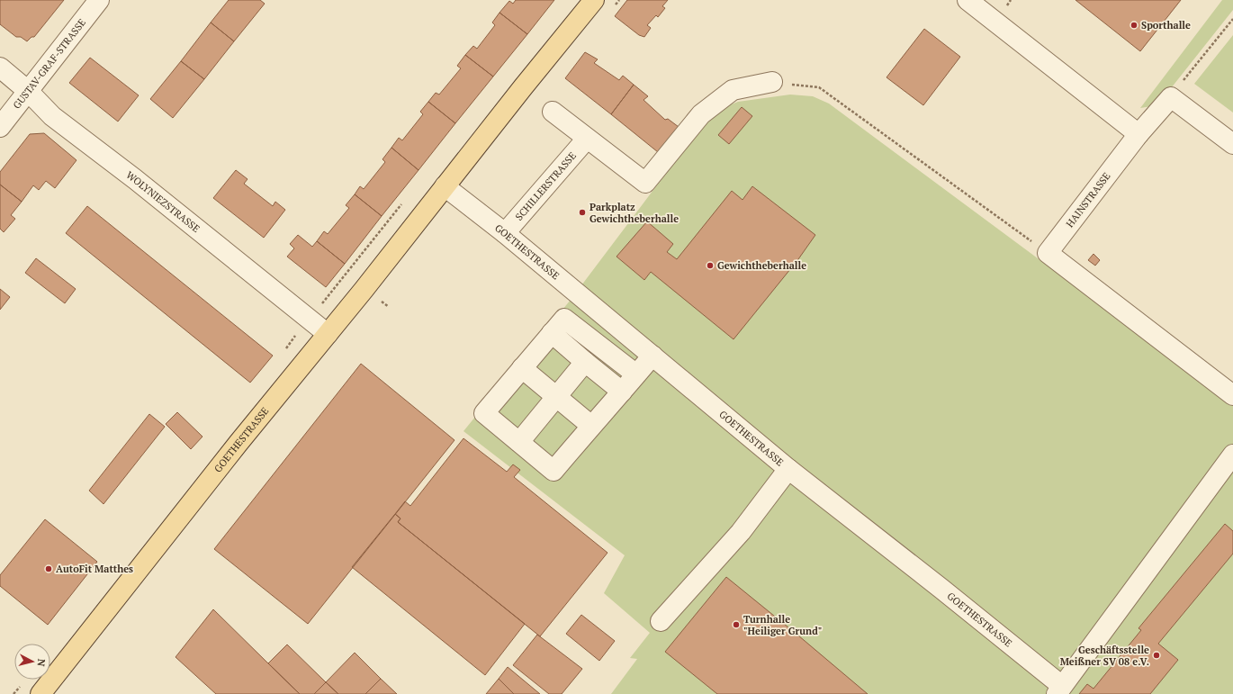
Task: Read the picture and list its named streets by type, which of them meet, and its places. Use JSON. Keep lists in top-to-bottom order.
{
  "streets": {
    "main road": ["GOETHESTRASSE"],
    "street": [
      "GUSTAV-GRAF-STRASSE",
      "SCHILLERSTRASSE",
      "HAINSTRASSE",
      "WOLYNIEZSTRASSE"
    ]
  },
  "crossings": [
    ["GUSTAV-GRAF-STRASSE", "WOLYNIEZSTRASSE"],
    ["SCHILLERSTRASSE", "GOETHESTRASSE"],
    ["WOLYNIEZSTRASSE", "GOETHESTRASSE"]
  ],
  "places": [
    "Sporthalle",
    "Parkplatz Gewichtheberhalle",
    "Gewichtheberhalle",
    "AutoFit Matthes",
    "Turnhalle \"Heiliger Grund\"",
    "Geschäftsstelle Meißner SV 08 e.V."
  ],
  "north": "right"
}
